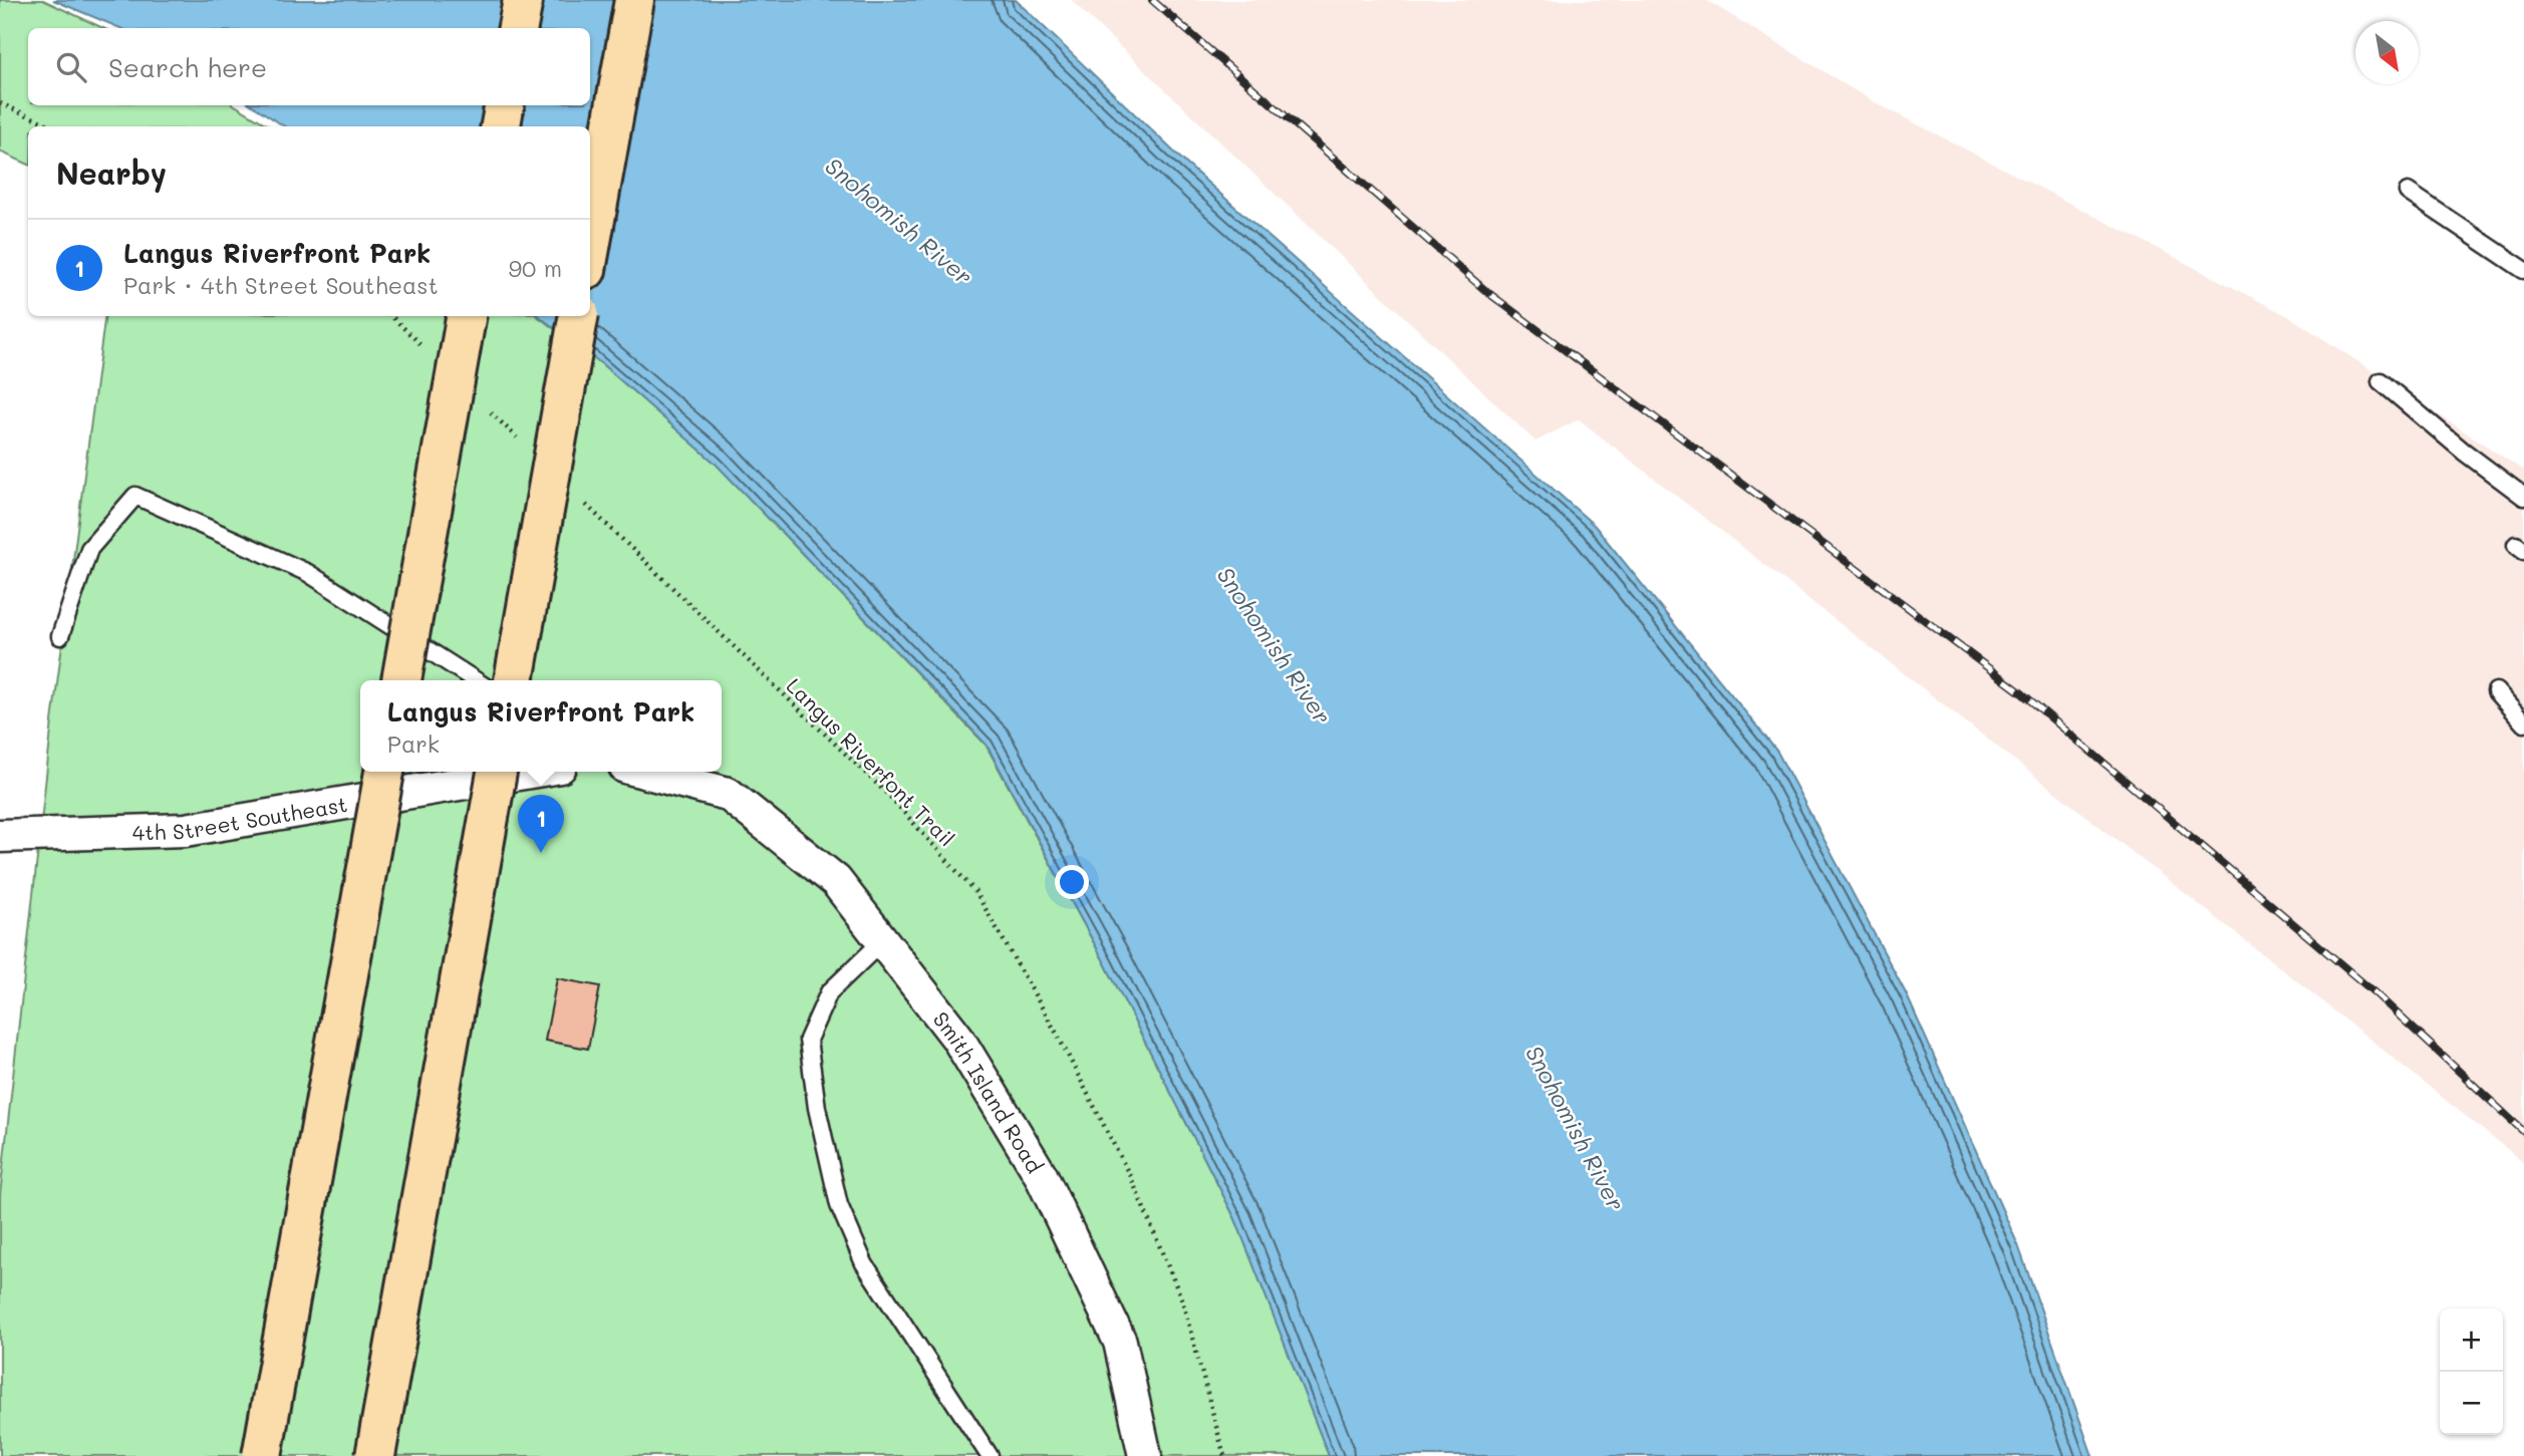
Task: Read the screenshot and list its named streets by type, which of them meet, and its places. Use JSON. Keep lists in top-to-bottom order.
{
  "streets": {
    "street": ["4th Street Southeast", "Smith Island Road"],
    "path": ["Langus Riverfont Trail"]
  },
  "water": ["Snohomish River"],
  "north": "bottom right",
  "page": {
    "search": "Search here",
    "heading": "Nearby",
    "list": [
      {
        "mark": "1",
        "name": "Langus Riverfront Park",
        "note": "Park · 4th Street Southeast",
        "value": "90 m"
      }
    ],
    "popup": ["Langus Riverfront Park", "Park"],
    "pins": "1",
    "map_buttons": ["+", "−"]
  }
}
